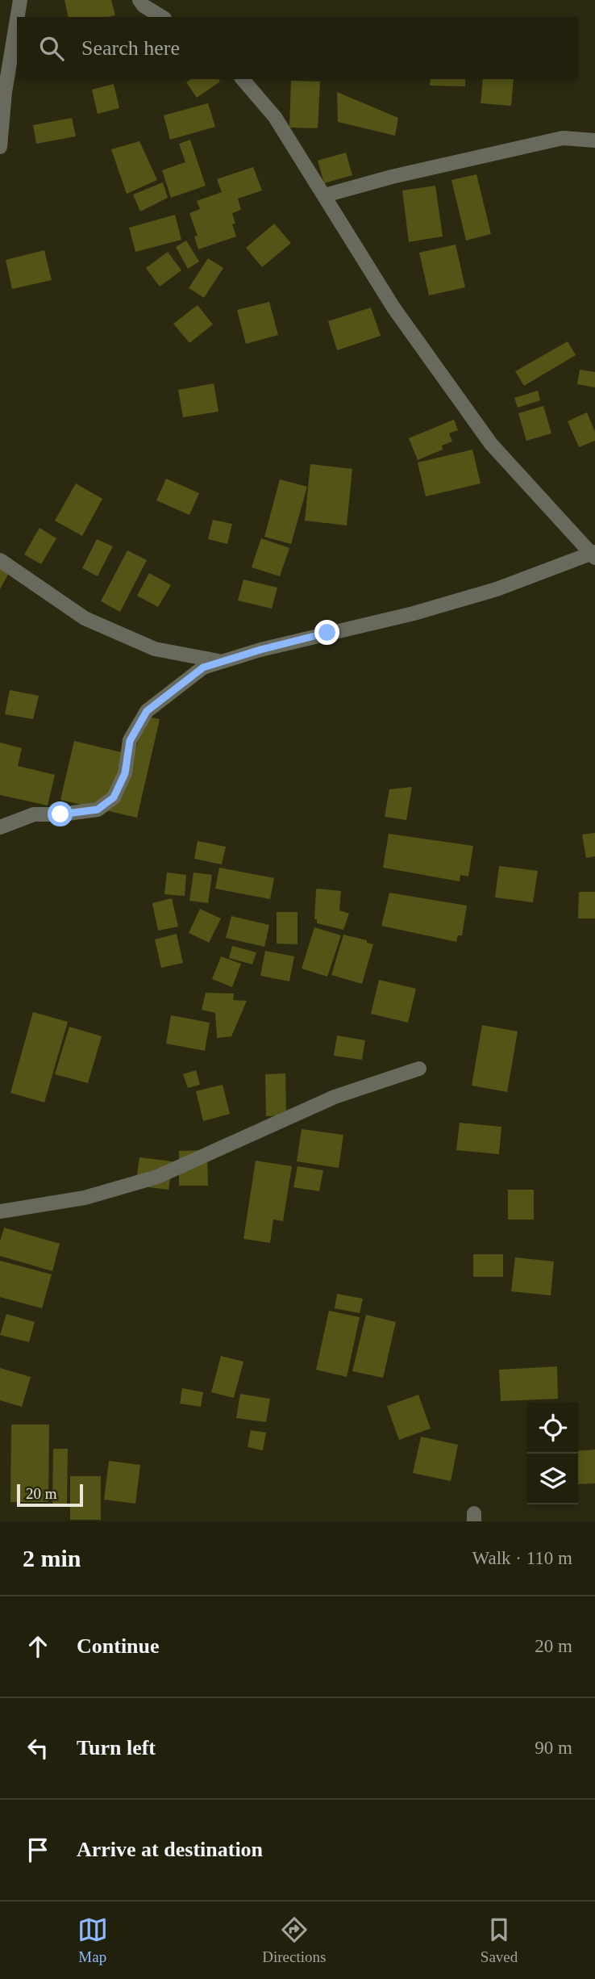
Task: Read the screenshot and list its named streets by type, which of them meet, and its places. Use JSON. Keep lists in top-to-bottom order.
{
  "scale_bar": "20 m",
  "page": {
    "search": "Search here",
    "scale": "20 m",
    "heading": ["2 min", "Walk · 110 m"],
    "list": [
      ["Continue", "20 m"],
      ["Turn left", "90 m"],
      "Arrive at destination"
    ],
    "nav": ["Map", "Directions", "Saved"]
  }
}
